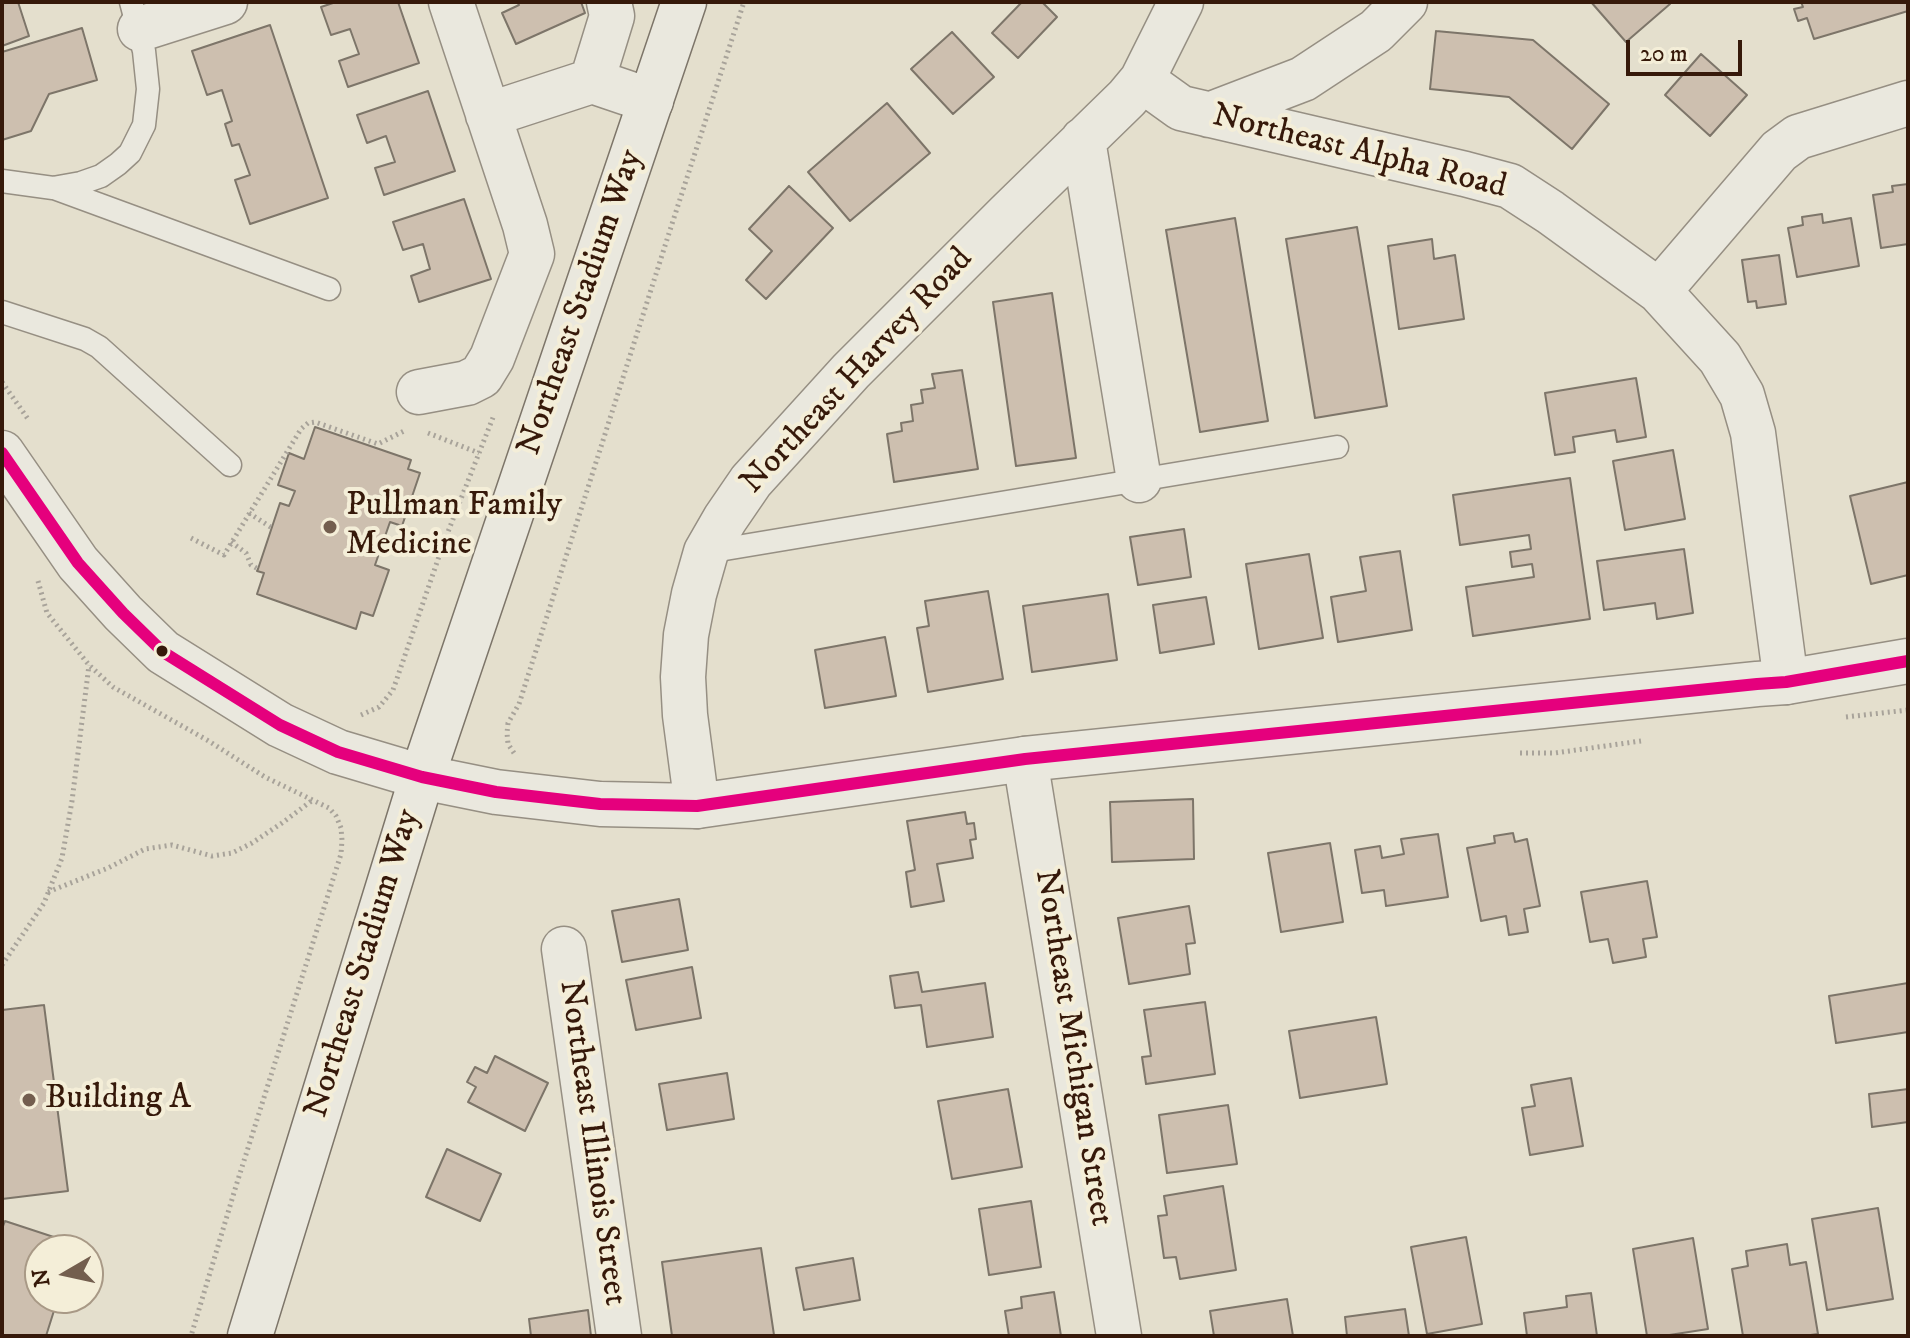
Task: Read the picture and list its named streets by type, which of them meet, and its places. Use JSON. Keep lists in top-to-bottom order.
{
  "streets": {
    "street": [
      "Northeast Alpha Road",
      "Northeast Stadium Way",
      "Northeast Harvey Road",
      "Northeast Michigan Street",
      "Northeast Illinois Street"
    ]
  },
  "crossings": [
    ["Northeast Alpha Road", "Northeast Harvey Road"]
  ],
  "places": ["Pullman Family Medicine", "Building A"],
  "scale_bar": "20 m",
  "north": "left"
}
